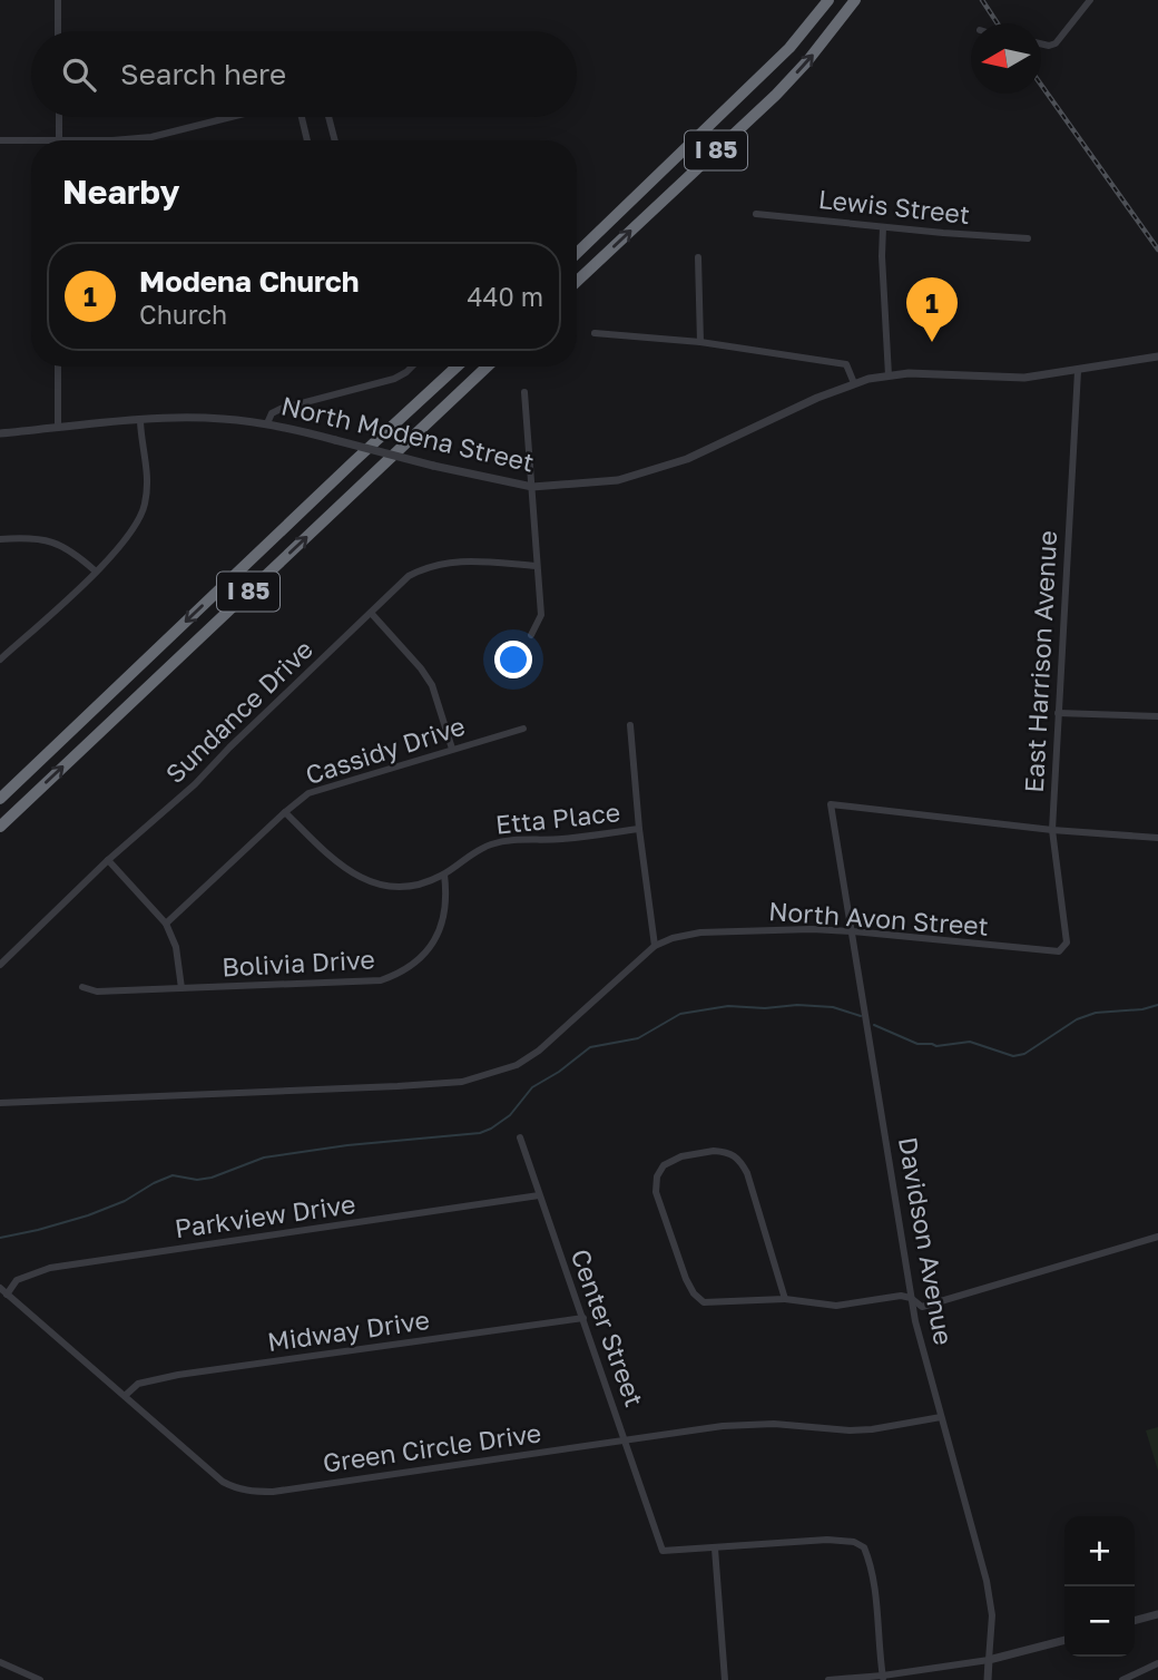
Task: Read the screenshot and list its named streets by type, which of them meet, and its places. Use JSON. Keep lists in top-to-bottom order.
{
  "streets": {
    "highway": ["I 85"],
    "street": [
      "Lewis Street",
      "North Modena Street",
      "East Harrison Avenue",
      "Sundance Drive",
      "Cassidy Drive",
      "Etta Place",
      "North Avon Street",
      "Bolivia Drive",
      "Parkview Drive",
      "Davidson Avenue",
      "Center Street",
      "Midway Drive",
      "Green Circle Drive"
    ]
  },
  "crossings": [
    ["North Modena Street", "East Harrison Avenue"],
    ["East Harrison Avenue", "North Avon Street"],
    ["East Harrison Avenue", "Davidson Avenue"],
    ["Cassidy Drive", "Etta Place"],
    ["Etta Place", "Bolivia Drive"],
    ["North Avon Street", "Davidson Avenue"],
    ["Parkview Drive", "Center Street"],
    ["Parkview Drive", "Green Circle Drive"],
    ["Davidson Avenue", "Green Circle Drive"],
    ["Center Street", "Midway Drive"],
    ["Center Street", "Green Circle Drive"],
    ["Midway Drive", "Green Circle Drive"]
  ],
  "north": "left",
  "page": {
    "search": "Search here",
    "heading": "Nearby",
    "list": [
      {
        "mark": "1",
        "name": "Modena Church",
        "note": "Church",
        "value": "440 m"
      }
    ],
    "pins": "1",
    "map_buttons": ["+", "−"]
  }
}
